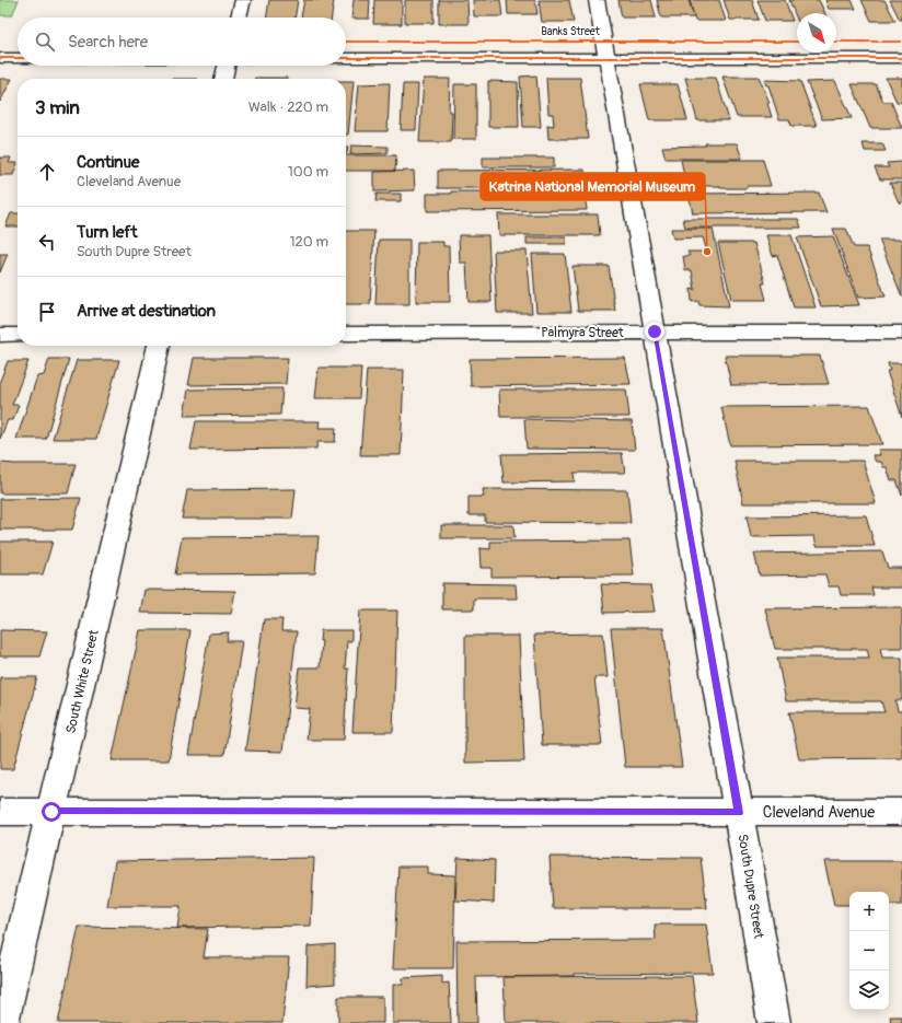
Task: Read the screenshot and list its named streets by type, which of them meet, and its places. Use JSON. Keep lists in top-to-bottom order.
{
  "streets": {
    "street": [
      "Banks Street",
      "Palmyra Street",
      "South White Street",
      "Cleveland Avenue",
      "South Dupre Street"
    ]
  },
  "crossings": [
    ["Banks Street", "South Dupre Street"],
    ["Palmyra Street", "South Dupre Street"],
    ["South White Street", "Cleveland Avenue"],
    ["Cleveland Avenue", "South Dupre Street"]
  ],
  "places": ["Katrina National Memorial Museum"],
  "north": "bottom right",
  "page": {
    "search": "Search here",
    "heading": ["3 min", "Walk · 220 m"],
    "list": [
      ["Continue", "Cleveland Avenue", "100 m"],
      ["Turn left", "South Dupre Street", "120 m"],
      "Arrive at destination"
    ],
    "map_buttons": ["+", "−"]
  }
}
